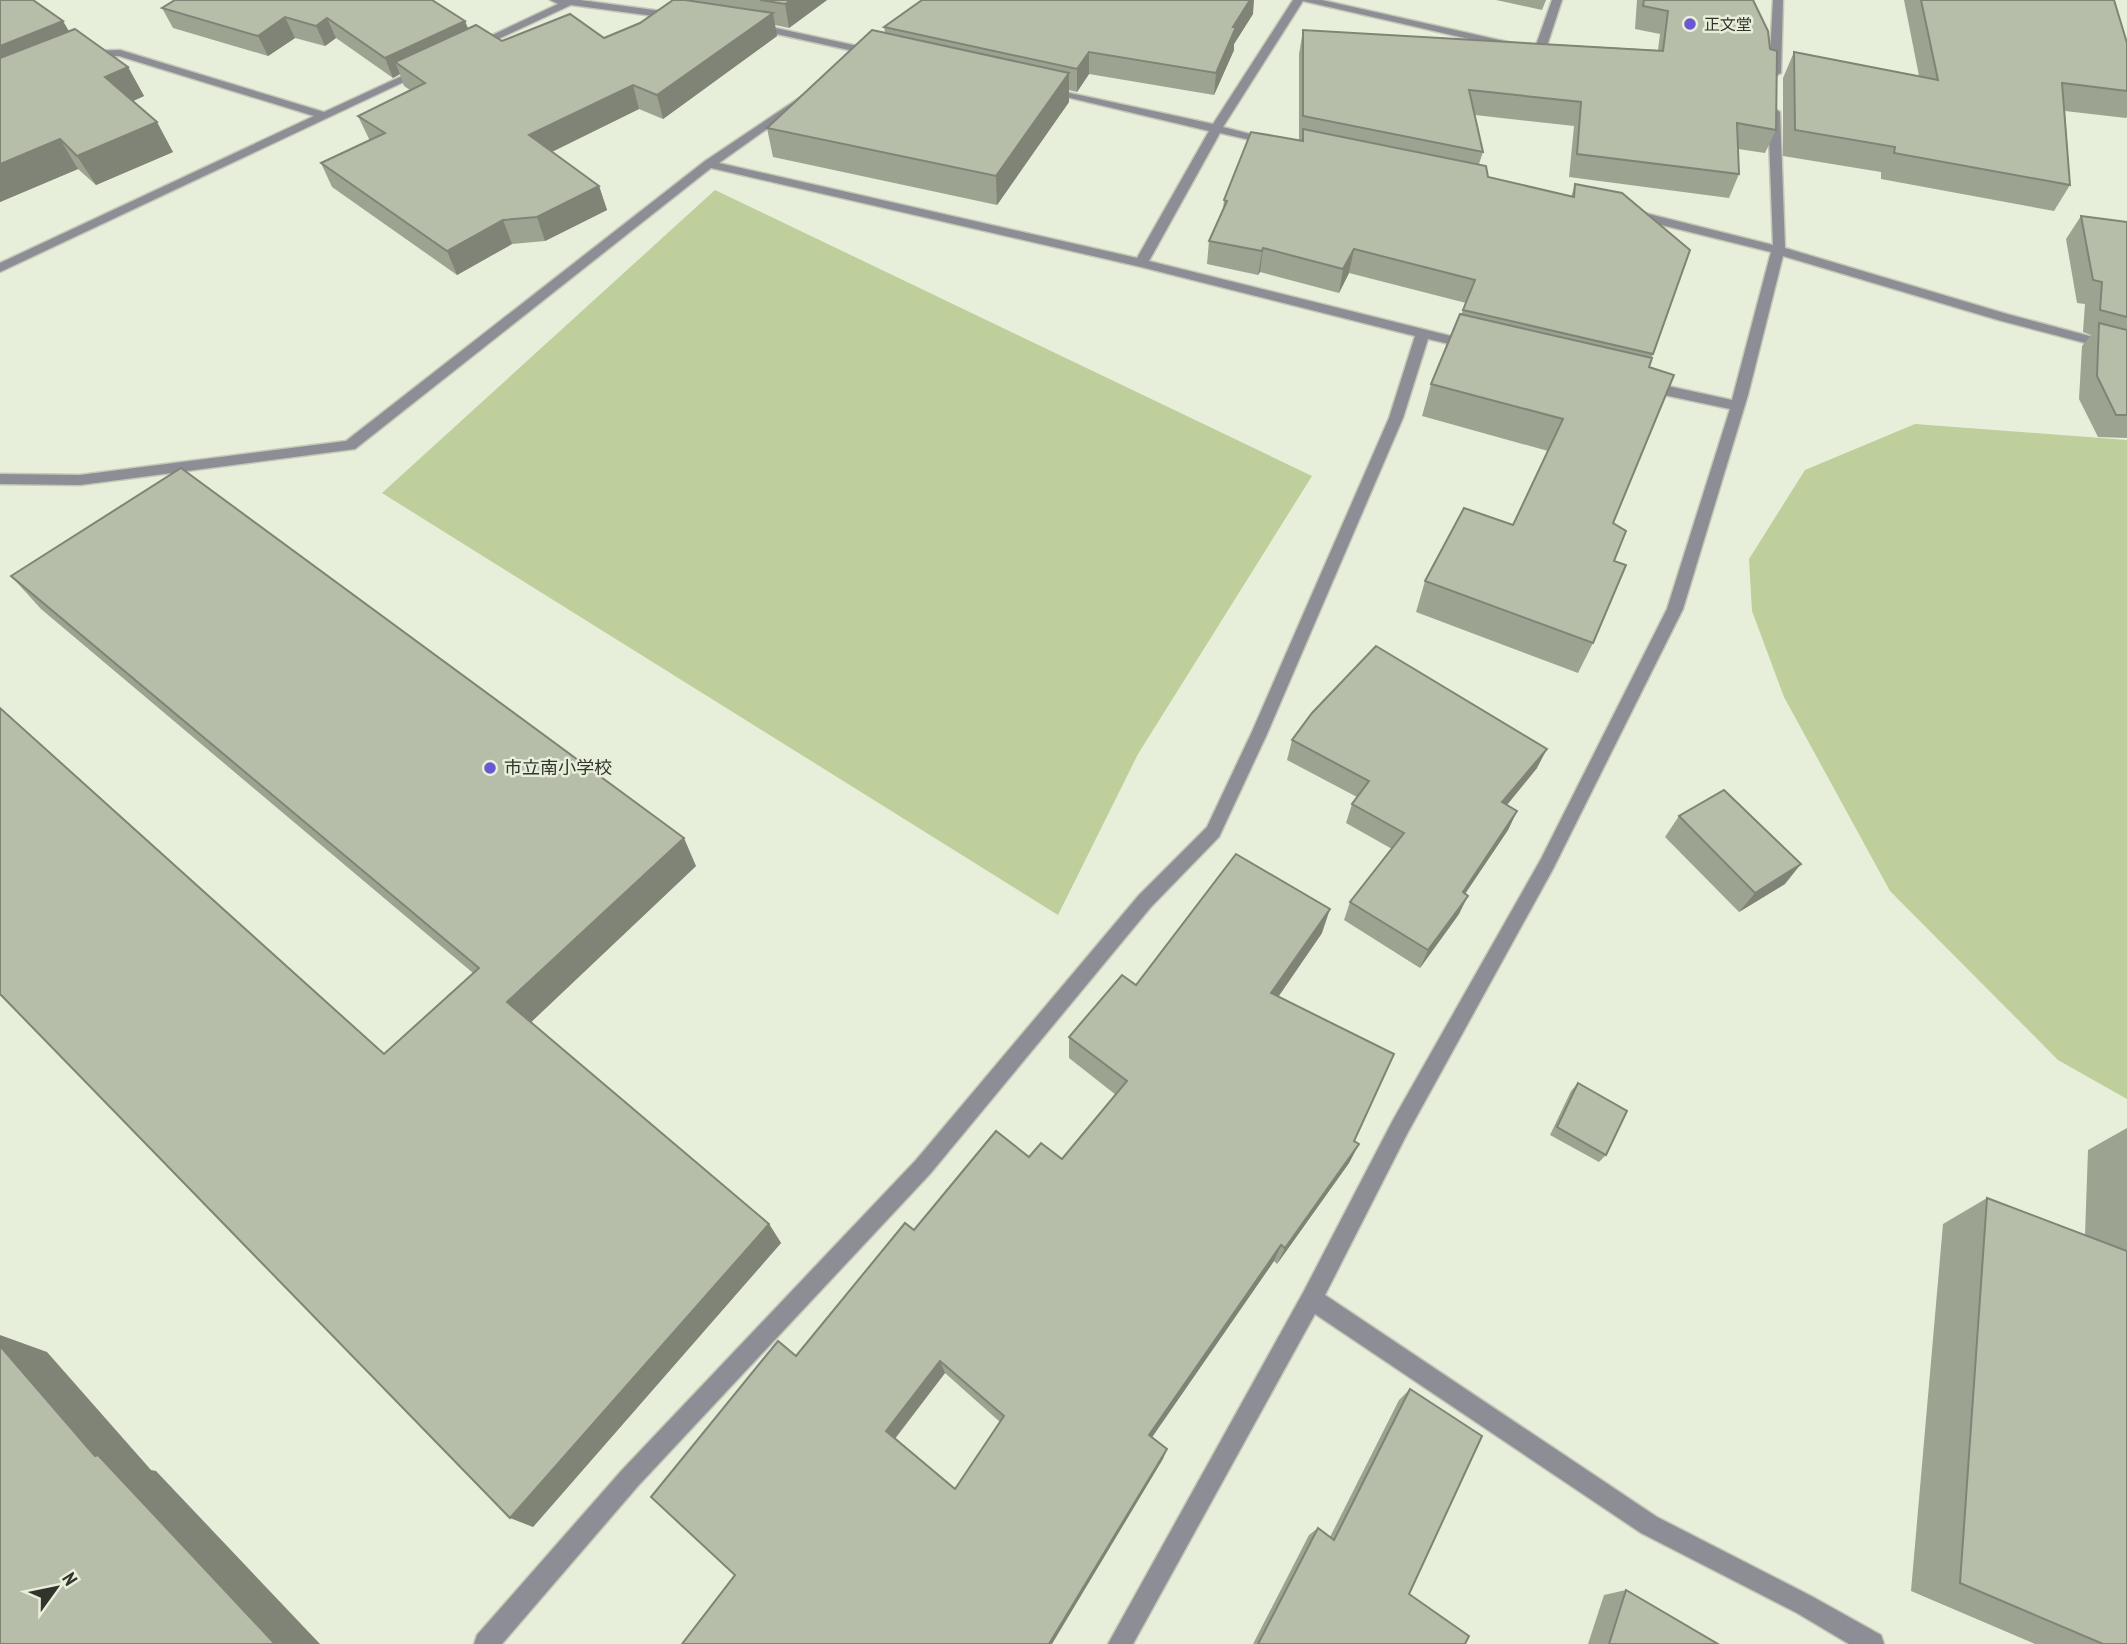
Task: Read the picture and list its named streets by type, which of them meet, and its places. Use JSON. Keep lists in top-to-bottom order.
{
  "places": ["正文堂", "市立南小学校"],
  "north": "top right"
}
